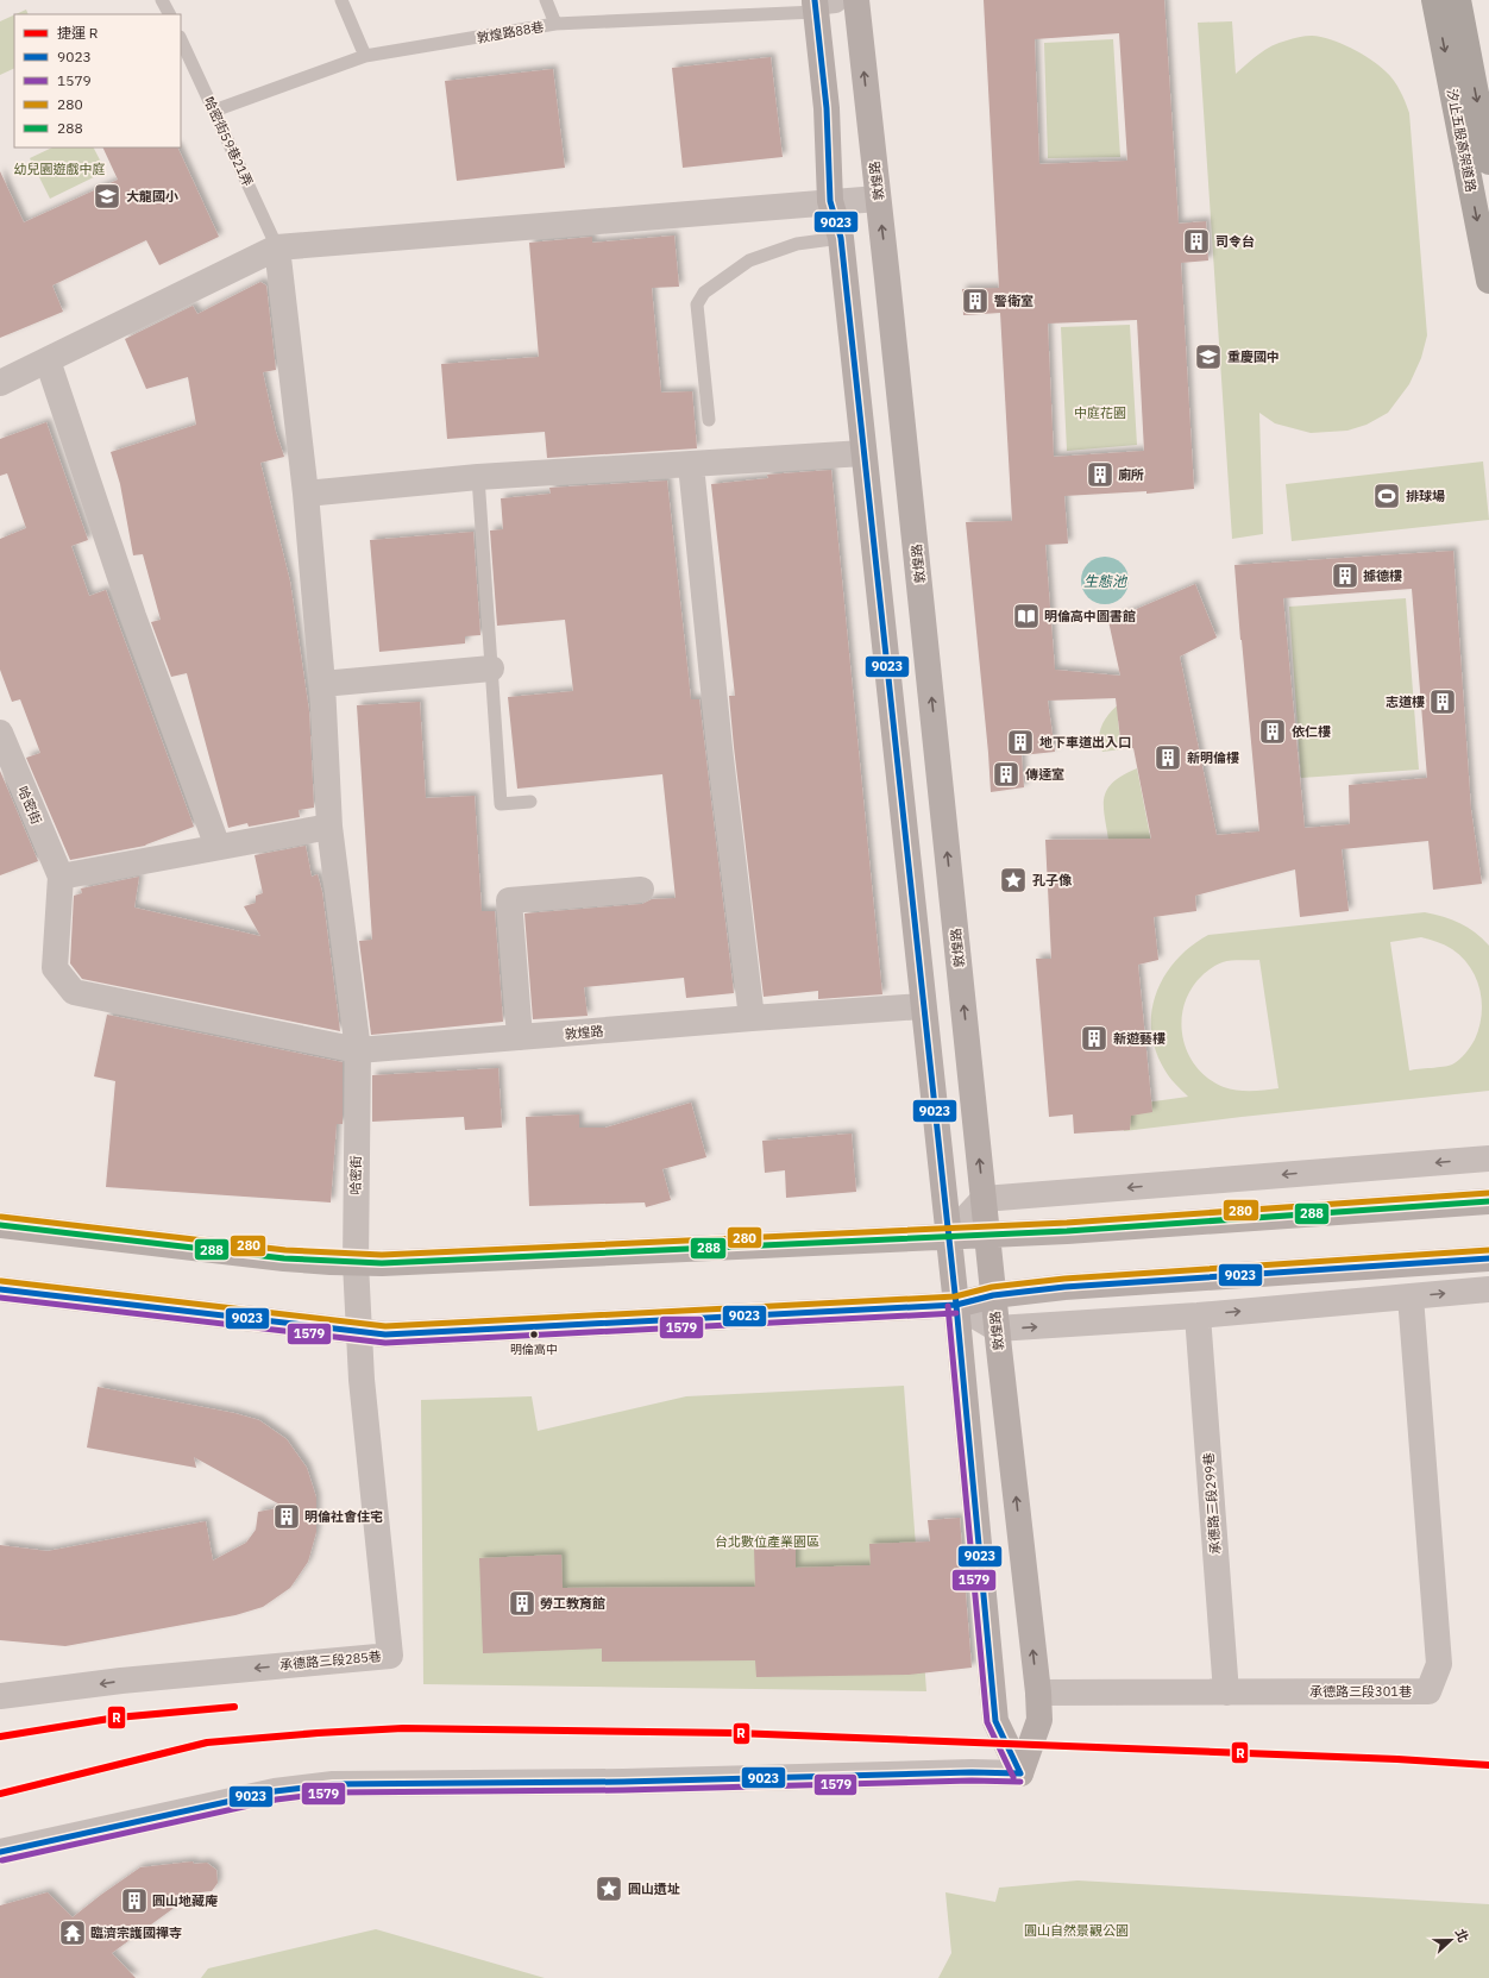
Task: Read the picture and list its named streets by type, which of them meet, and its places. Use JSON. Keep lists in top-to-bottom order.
{
  "streets": {
    "highway": ["汐止五股高架道路"],
    "street": [
      "敦煌路",
      "哈密街",
      "承德路三段299巷",
      "承德路三段285巷",
      "承德路三段301巷"
    ],
    "lane": ["敦煌路88巷", "哈密街59巷21弄"]
  },
  "crossings": [
    ["敦煌路88巷", "哈密街59巷21弄"],
    ["哈密街59巷21弄", "哈密街"],
    ["敦煌路", "哈密街"],
    ["敦煌路", "承德路三段301巷"],
    ["哈密街", "承德路三段285巷"],
    ["承德路三段299巷", "承德路三段301巷"]
  ],
  "water": ["生態池"],
  "parks": [
    "幼兒園遊戲中庭",
    "中庭花園",
    "台北數位產業園區",
    "圓山自然景觀公園"
  ],
  "places": {
    "school or university": ["大龍國小", "重慶國中"],
    "building": [
      "司令台",
      "警衛室",
      "廁所",
      "據德樓",
      "志道樓",
      "依仁樓",
      "地下車道出入口",
      "新明倫樓",
      "傳達室",
      "新遊藝樓",
      "明倫社會住宅",
      "勞工教育館",
      "圓山地藏庵"
    ],
    "sports": ["排球場"],
    "library": ["明倫高中圖書館"],
    "place": ["孔子像", "圓山遺址"],
    "other": ["明倫高中"],
    "temple": ["臨濟宗護國禪寺"]
  },
  "lines": [
    "transit line 9023",
    "transit line 280",
    "transit line 288",
    "transit line 1579",
    "metro line R"
  ],
  "legend": [
    "捷運 R",
    "9023",
    "1579",
    "280",
    "288"
  ],
  "north": "right"
}
